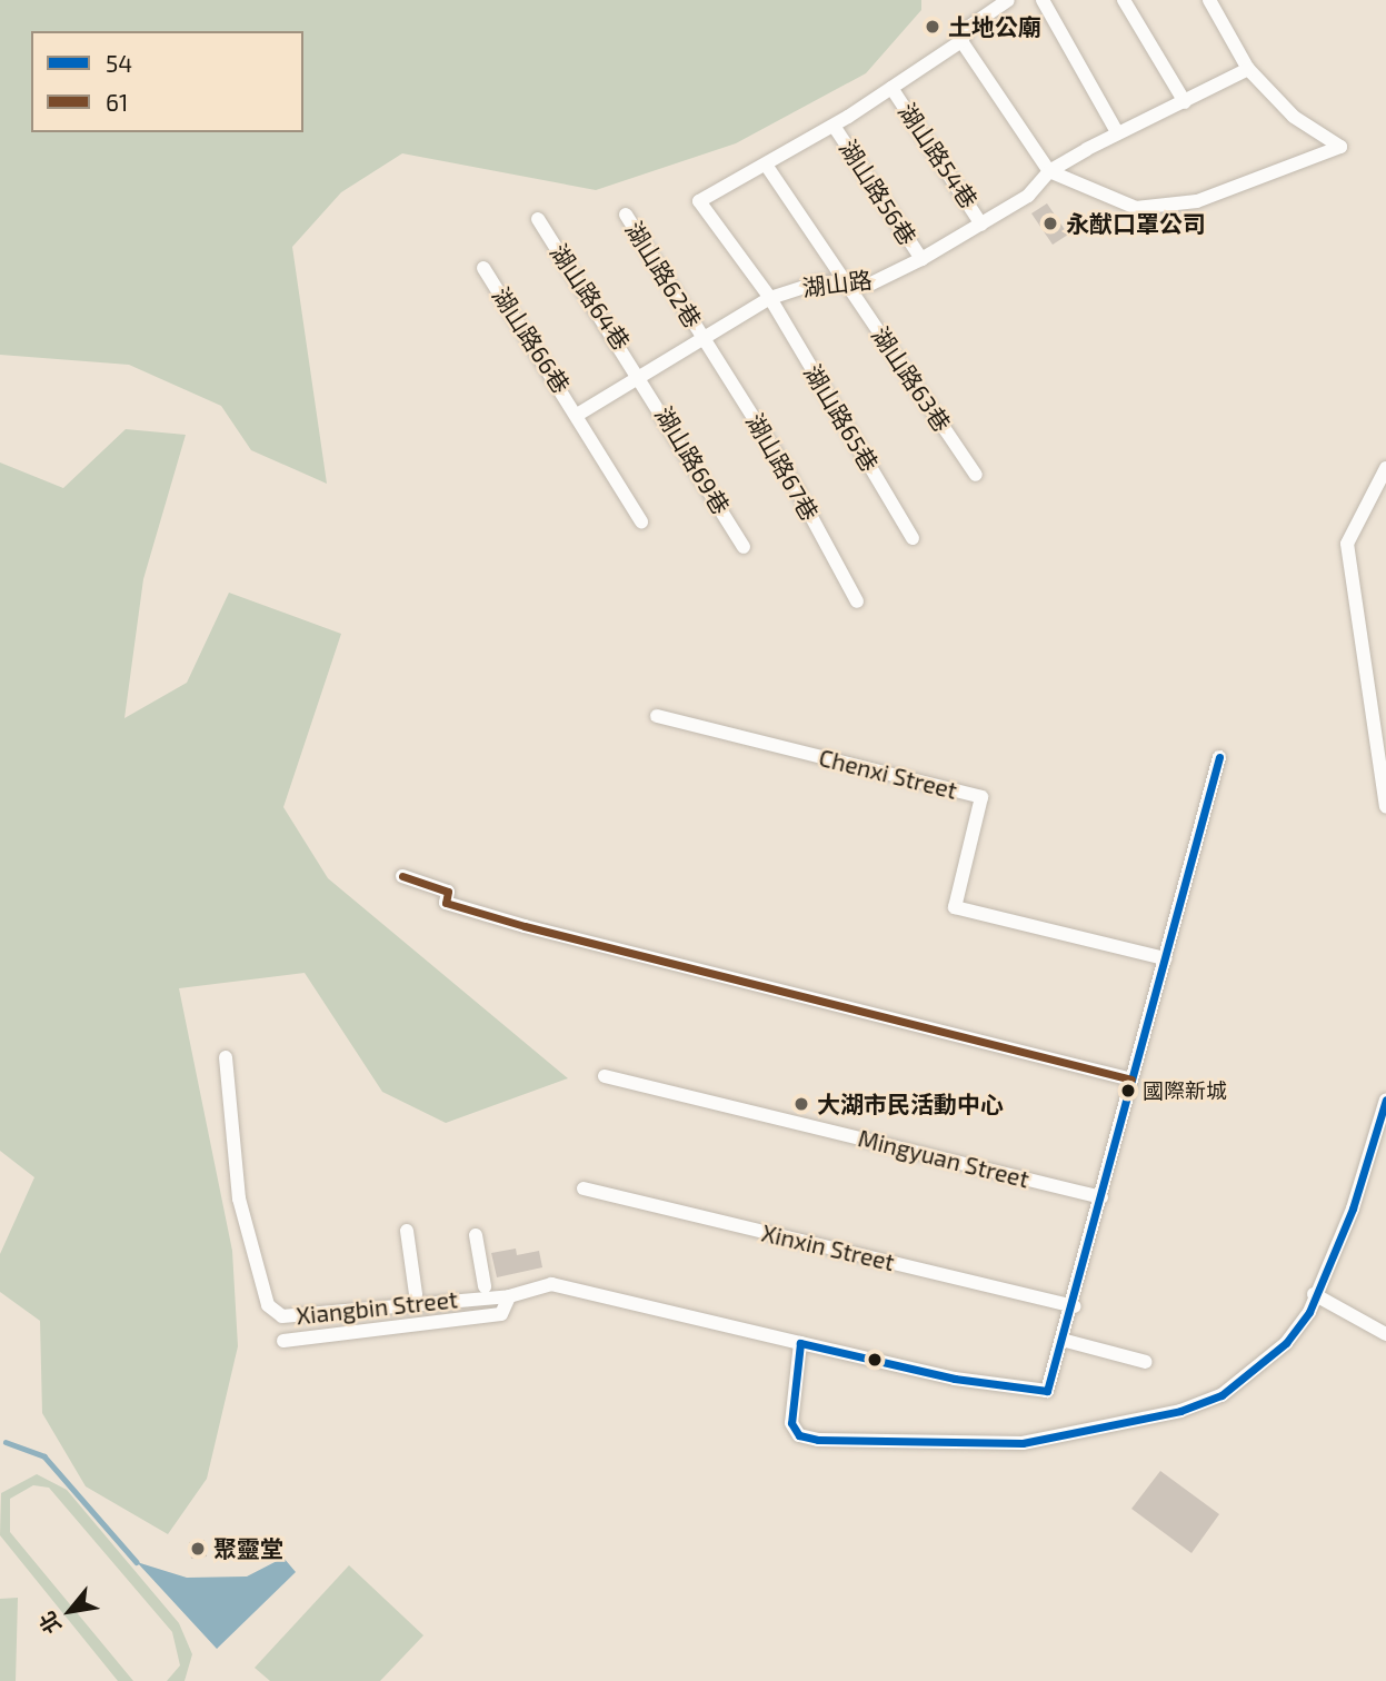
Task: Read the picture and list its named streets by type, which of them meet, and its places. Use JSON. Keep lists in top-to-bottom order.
{
  "streets": {
    "street": [
      "湖山路54巷",
      "湖山路56巷",
      "湖山路62巷",
      "湖山路",
      "湖山路64巷",
      "湖山路66巷",
      "湖山路63巷",
      "湖山路65巷",
      "湖山路69巷",
      "湖山路67巷",
      "Chenxi Street",
      "Mingyuan Street",
      "Xinxin Street",
      "Xiangbin Street"
    ]
  },
  "crossings": [
    ["湖山路54巷", "湖山路"],
    ["湖山路56巷", "湖山路"],
    ["湖山路62巷", "湖山路"],
    ["湖山路62巷", "湖山路67巷"],
    ["湖山路", "湖山路64巷"],
    ["湖山路", "湖山路66巷"],
    ["湖山路", "湖山路63巷"],
    ["湖山路", "湖山路65巷"],
    ["湖山路", "湖山路69巷"],
    ["湖山路", "湖山路67巷"],
    ["湖山路64巷", "湖山路69巷"],
    ["湖山路63巷", "湖山路65巷"]
  ],
  "places": [
    "土地公廟",
    "永猷口罩公司",
    "國際新城",
    "大湖市民活動中心",
    "聚靈堂"
  ],
  "lines": ["transit line 54", "transit line 61"],
  "legend": ["54", "61"],
  "north": "bottom left"
}
